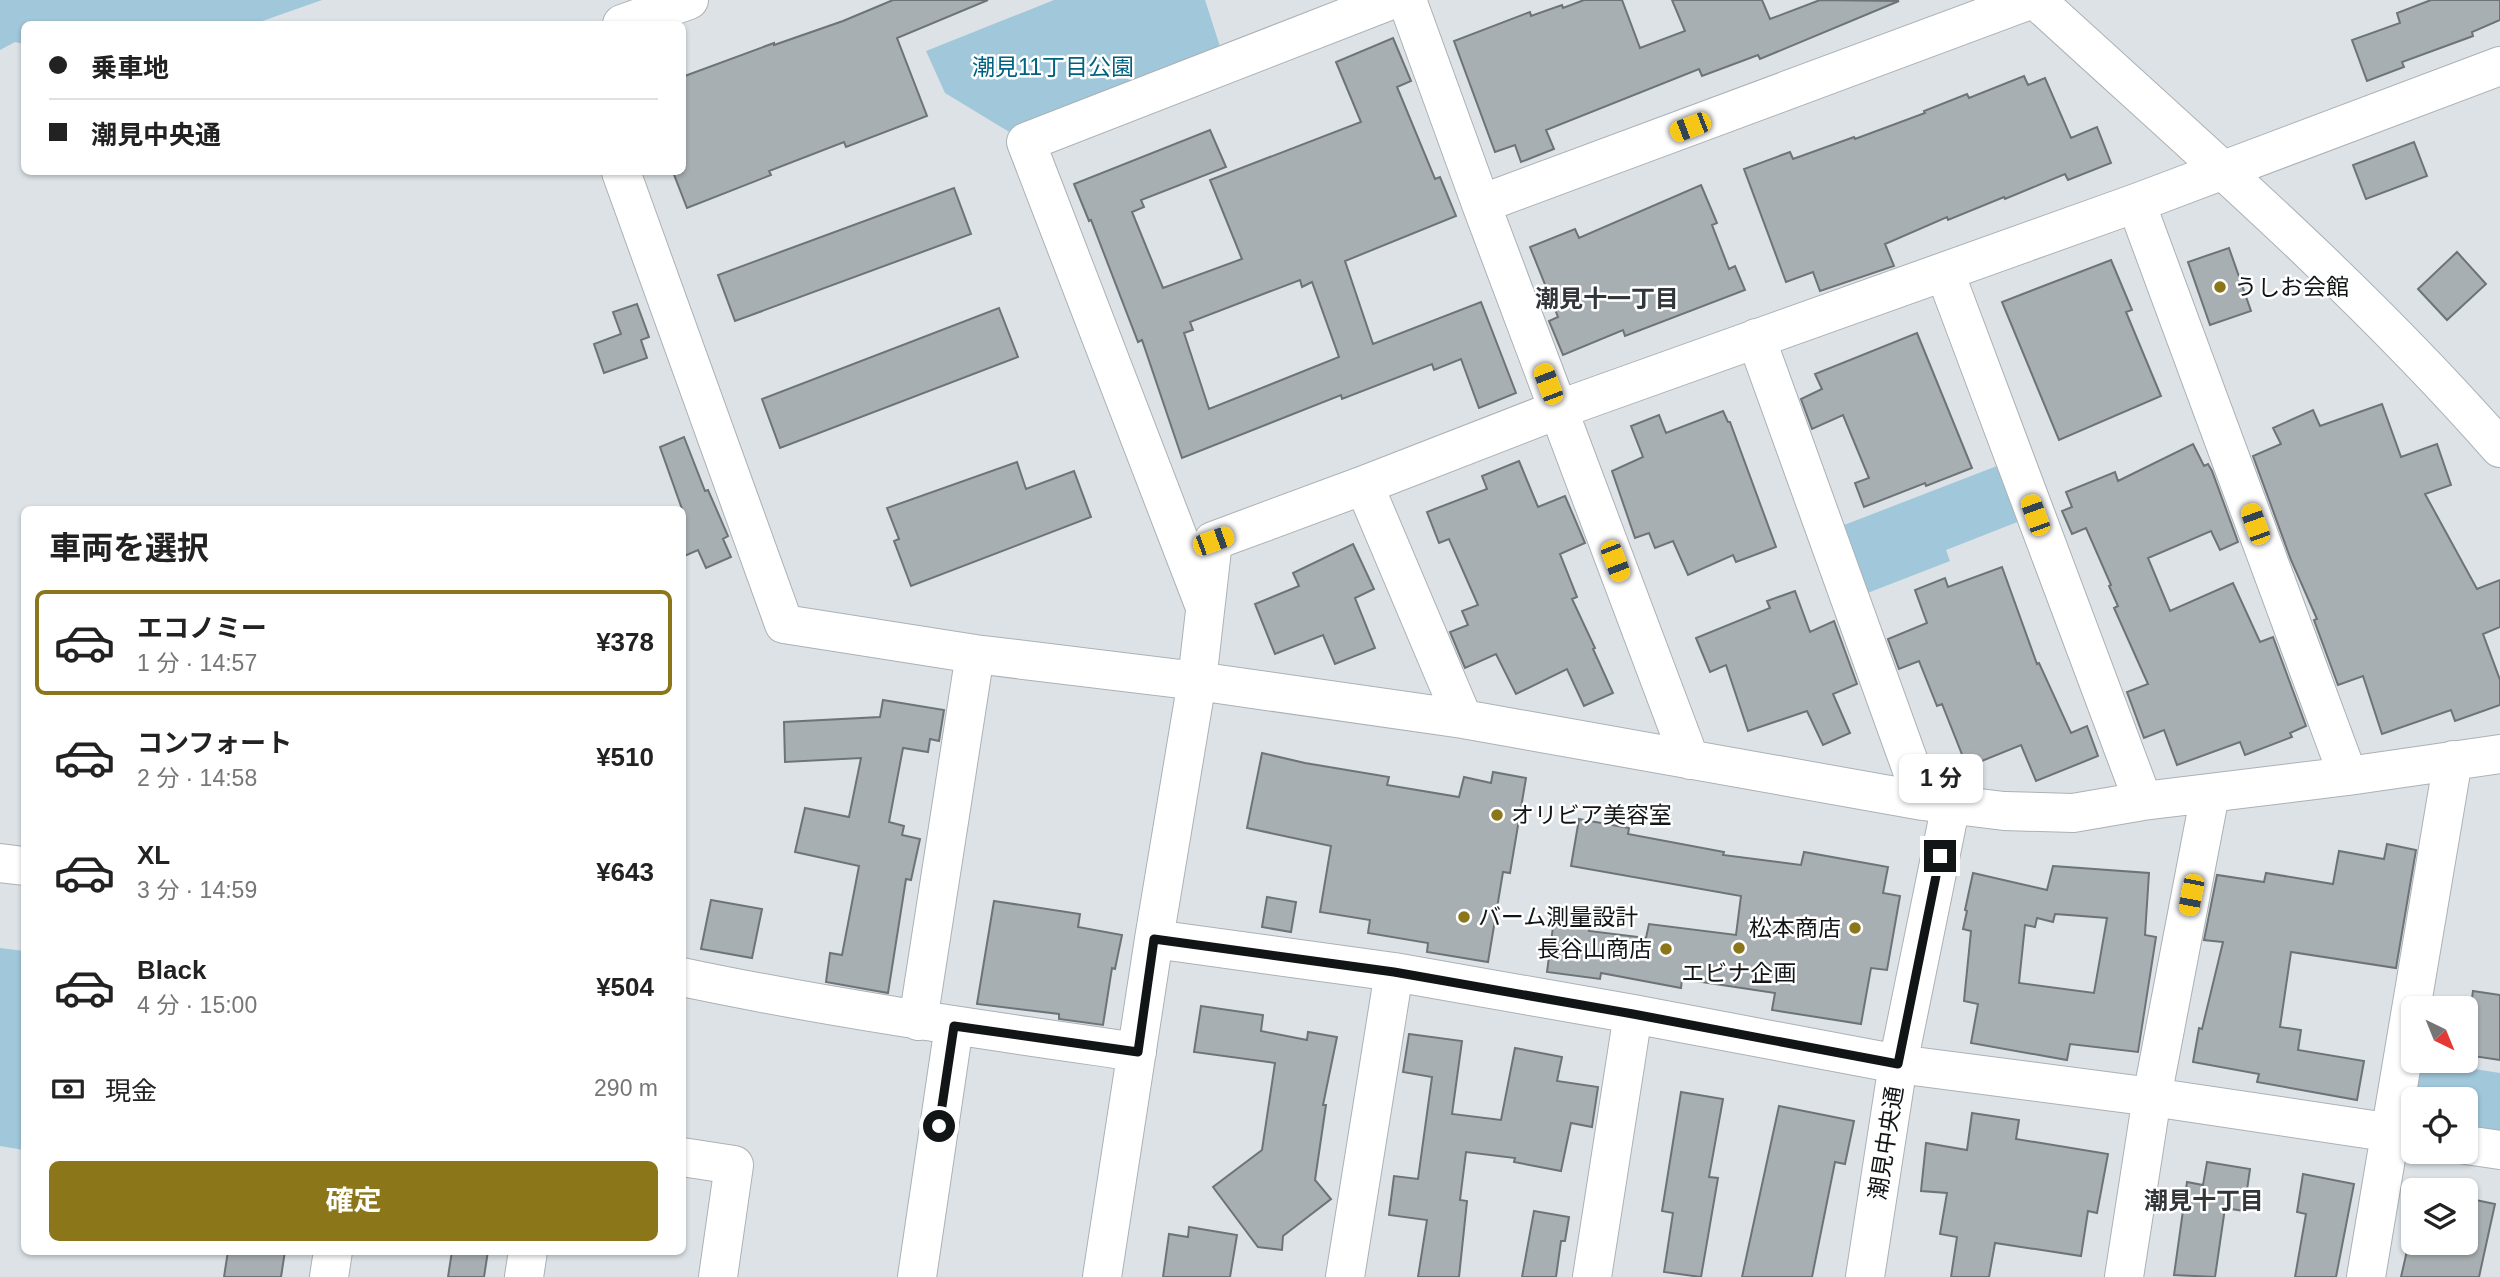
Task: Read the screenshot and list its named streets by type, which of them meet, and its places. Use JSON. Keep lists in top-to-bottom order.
{
  "streets": {
    "street": ["潮見中央通"]
  },
  "districts": ["潮見十一丁目", "潮見十丁目"],
  "parks": ["潮見11丁目公園"],
  "places": [
    "うしお会館",
    "オリビア美容室",
    "バーム測量設計",
    "松本商店",
    "エビナ企画",
    "長谷山商店"
  ],
  "north": "bottom right",
  "page": {
    "banner": ["乗車地", "潮見中央通"],
    "heading": "車両を選択",
    "list": [
      {
        "name": "エコノミー",
        "note": "1 分 · 14:57",
        "value": "¥378"
      },
      {
        "name": "コンフォート",
        "note": "2 分 · 14:58",
        "value": "¥510"
      },
      {
        "name": "XL",
        "note": "3 分 · 14:59",
        "value": "¥643"
      },
      {
        "name": "Black",
        "note": "4 分 · 15:00",
        "value": "¥504"
      }
    ],
    "bubble": "1 分",
    "pay": ["現金", "290 m"],
    "buttons": "確定"
  }
}
